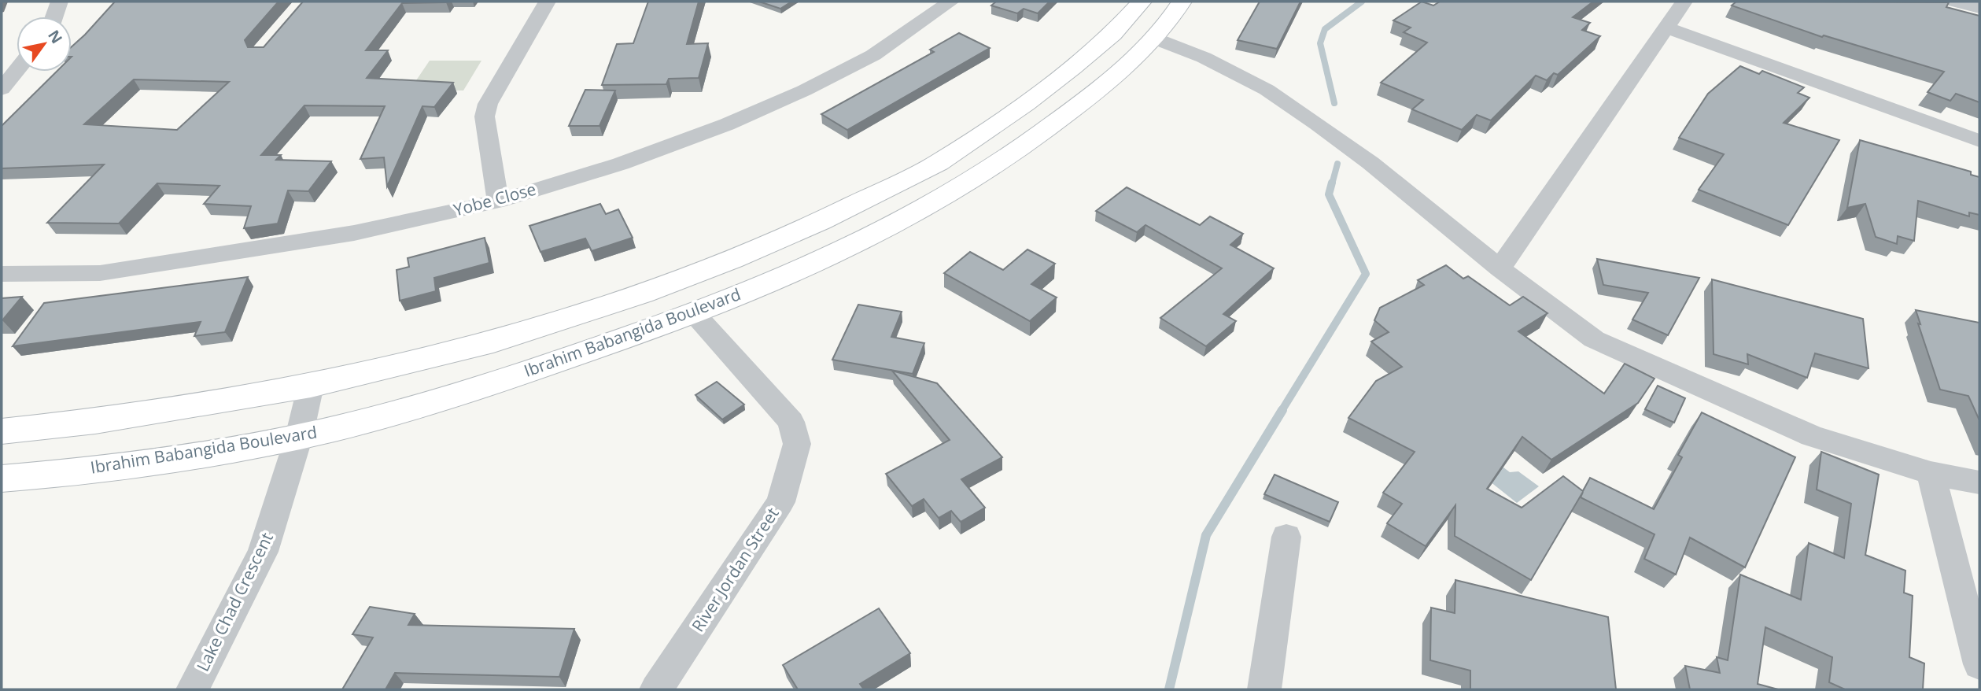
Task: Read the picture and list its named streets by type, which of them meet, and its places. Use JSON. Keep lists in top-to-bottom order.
{
  "streets": {
    "street": [
      "Yobe Close",
      "Ibrahim Babangida Boulevard",
      "River Jordan Street",
      "Lake Chad Crescent"
    ]
  },
  "crossings": [
    ["Ibrahim Babangida Boulevard", "River Jordan Street"],
    ["Ibrahim Babangida Boulevard", "Lake Chad Crescent"]
  ],
  "north": "top right"
}
